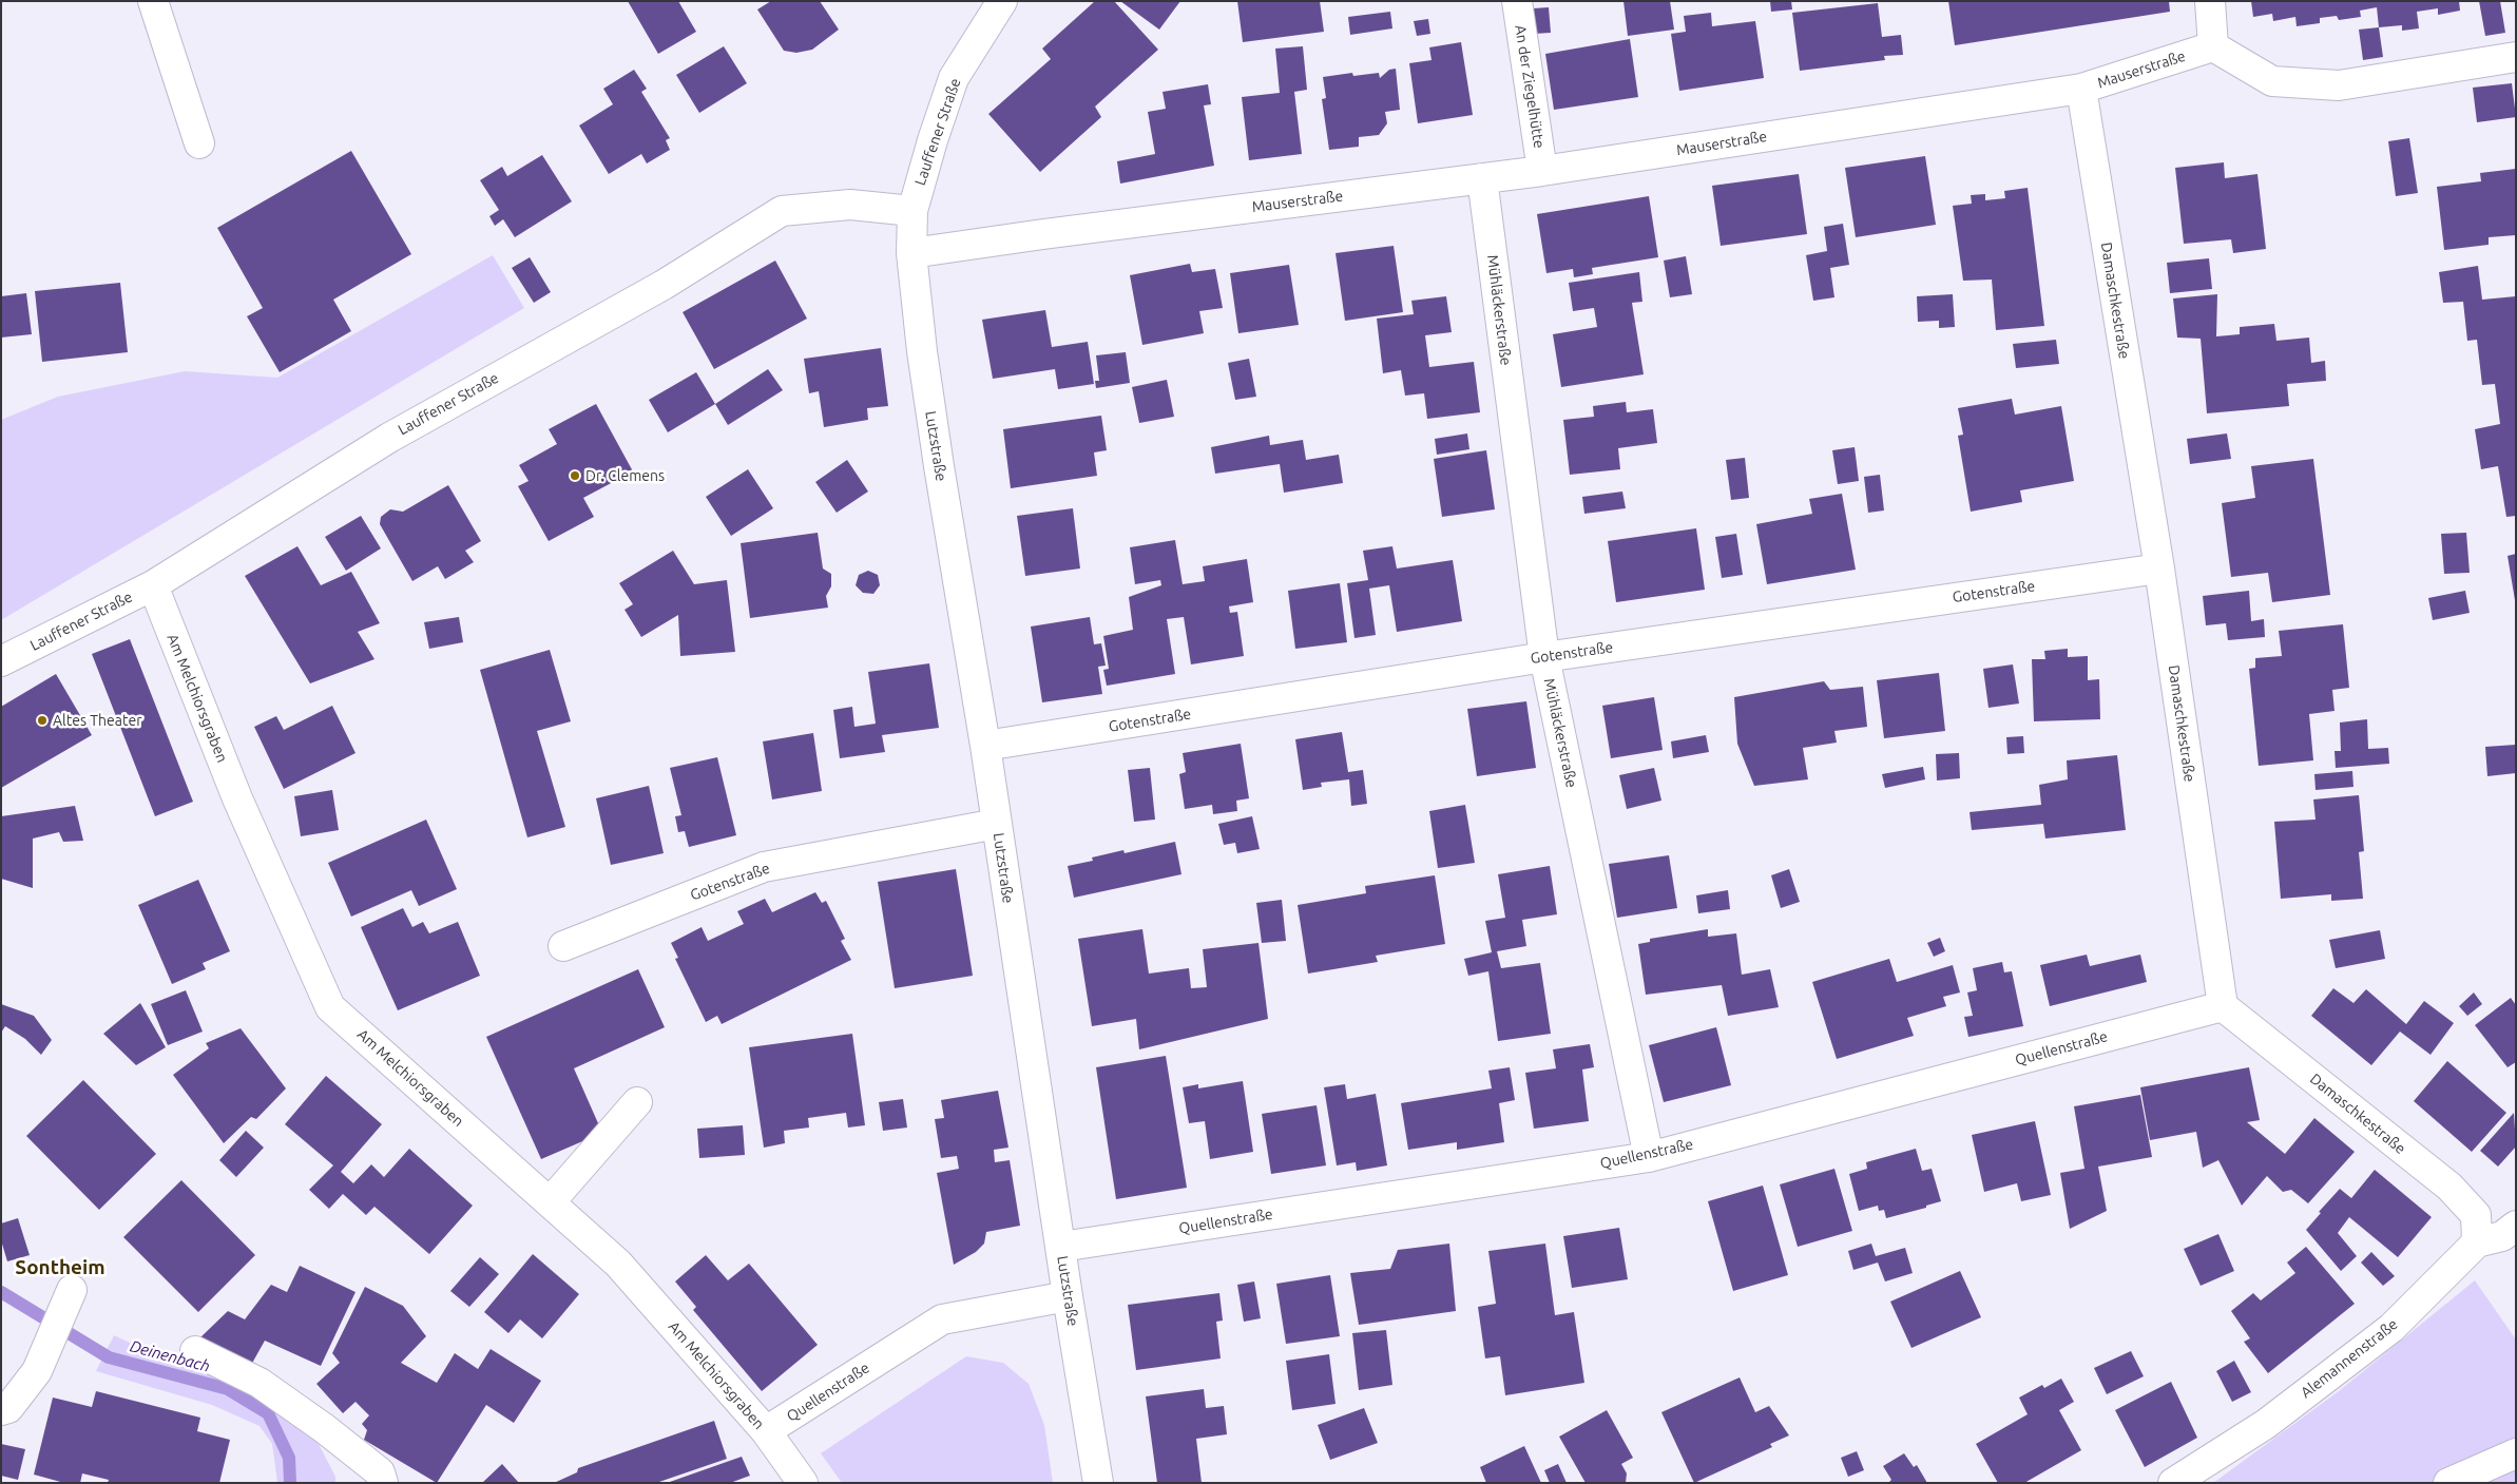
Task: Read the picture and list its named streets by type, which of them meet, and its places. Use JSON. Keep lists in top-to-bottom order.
{
  "streets": {
    "street": [
      "Mauserstraße",
      "An der Ziegelhütte",
      "Lauffener Straße",
      "Damaschkestraße",
      "Mühläckerstraße",
      "Lutzstraße",
      "Gotenstraße",
      "Am Melchiorsgraben",
      "Quellenstraße",
      "Alemannenstraße"
    ]
  },
  "crossings": [
    ["Mauserstraße", "An der Ziegelhütte"],
    ["Mauserstraße", "Lauffener Straße"],
    ["Mauserstraße", "Damaschkestraße"],
    ["Mauserstraße", "Mühläckerstraße"],
    ["Mauserstraße", "Lutzstraße"],
    ["Lauffener Straße", "Lutzstraße"],
    ["Lauffener Straße", "Am Melchiorsgraben"],
    ["Damaschkestraße", "Gotenstraße"],
    ["Damaschkestraße", "Quellenstraße"],
    ["Damaschkestraße", "Alemannenstraße"],
    ["Mühläckerstraße", "Gotenstraße"],
    ["Mühläckerstraße", "Quellenstraße"],
    ["Lutzstraße", "Gotenstraße"],
    ["Lutzstraße", "Quellenstraße"],
    ["Am Melchiorsgraben", "Quellenstraße"]
  ],
  "districts": ["Sontheim"],
  "water": ["Deinenbach"],
  "places": ["Dr. Clemens", "Altes Theater"]
}
